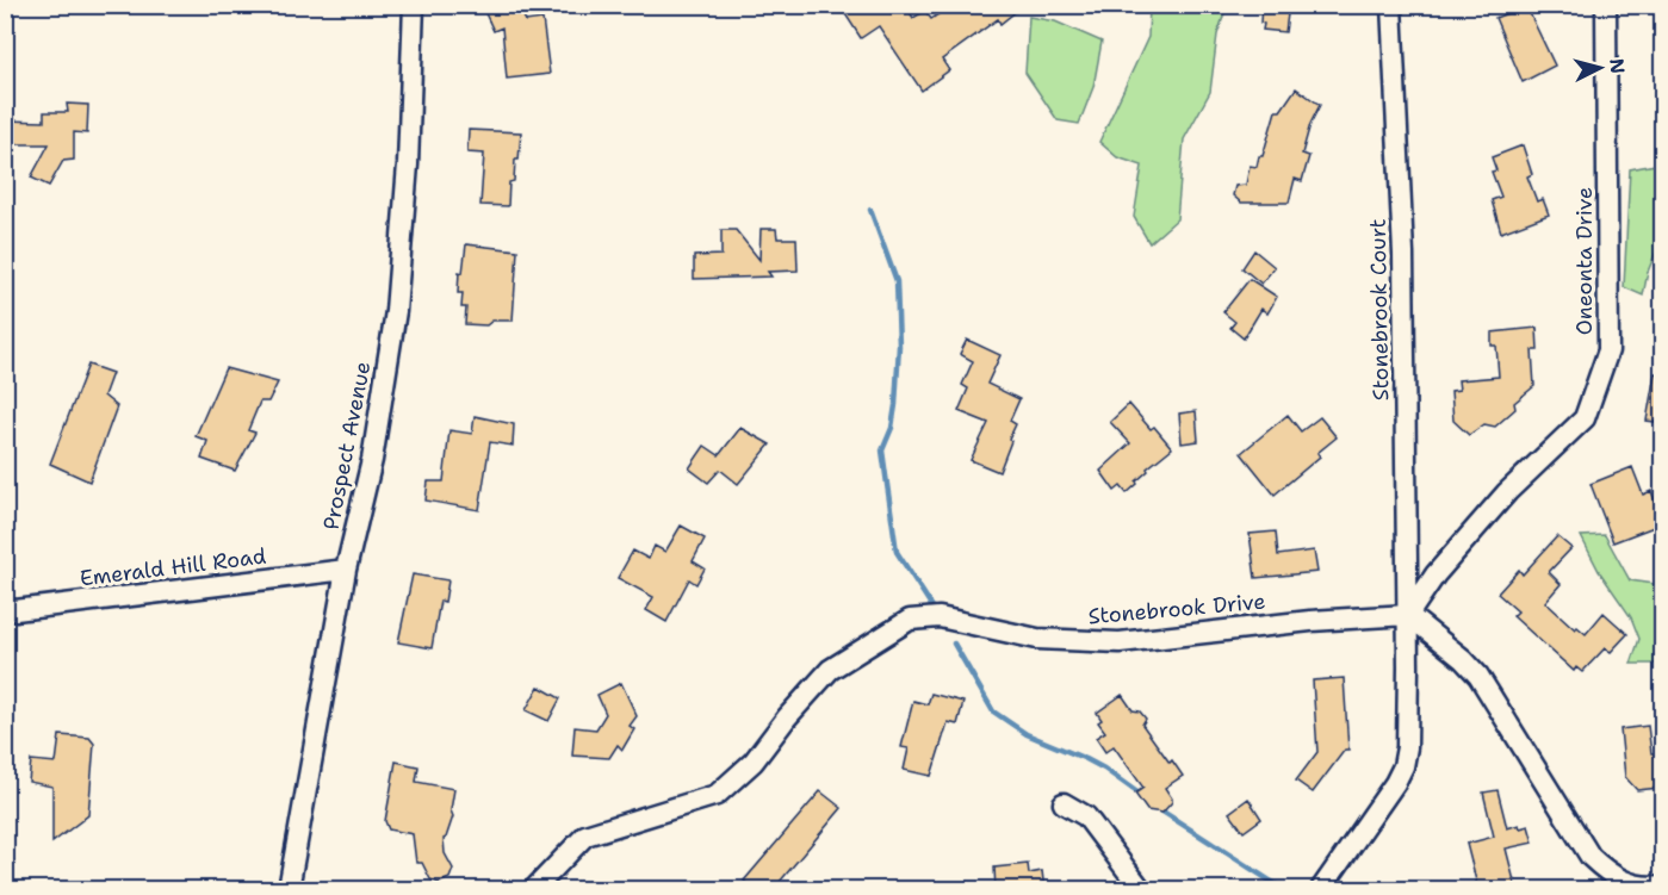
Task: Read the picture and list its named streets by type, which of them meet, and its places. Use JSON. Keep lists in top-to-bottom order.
{
  "streets": {
    "street": [
      "Oneonta Drive",
      "Stonebrook Court",
      "Prospect Avenue",
      "Emerald Hill Road",
      "Stonebrook Drive"
    ]
  },
  "crossings": [
    ["Oneonta Drive", "Stonebrook Court"],
    ["Oneonta Drive", "Stonebrook Drive"],
    ["Stonebrook Court", "Stonebrook Drive"],
    ["Prospect Avenue", "Emerald Hill Road"]
  ],
  "north": "right"
}
